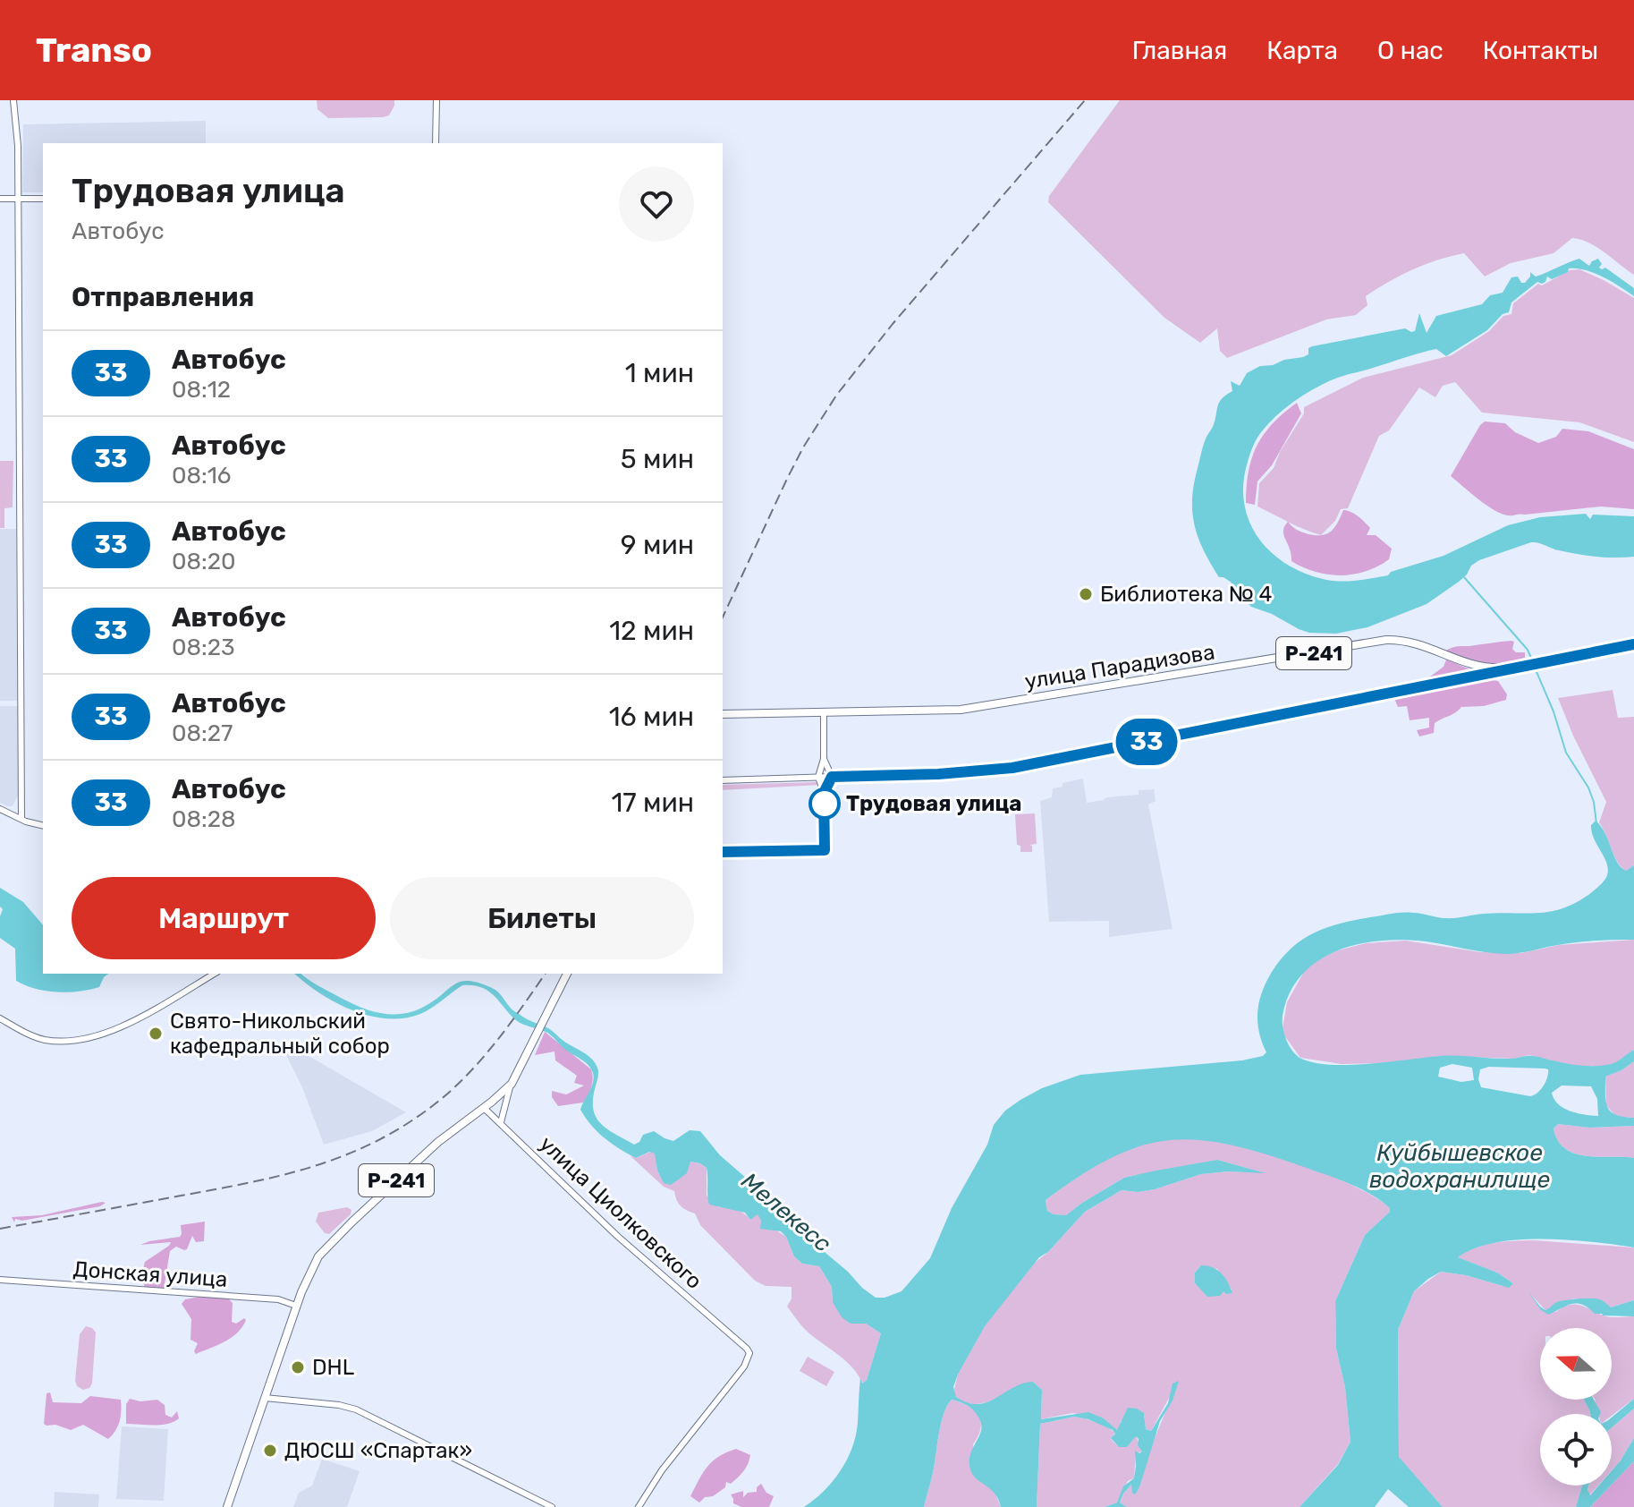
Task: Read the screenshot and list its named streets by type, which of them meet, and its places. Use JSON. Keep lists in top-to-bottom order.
{
  "streets": {
    "highway": ["Р-241", "улица Парадизова"],
    "street": ["улица Циолковского", "Донская улица"]
  },
  "crossings": [
    ["Р-241", "улица Парадизова"],
    ["Р-241", "улица Циолковского"],
    ["Р-241", "Донская улица"]
  ],
  "water": ["Куйбышевское водохранилище", "Мелекесс"],
  "places": [
    "Библиотека № 4",
    "Трудовая улица",
    "Свято-Никольский кафедральный собор",
    "DHL",
    "ДЮСШ «Спартак»"
  ],
  "lines": ["bus line 33"],
  "north": "left",
  "page": {
    "header": "Transo",
    "nav": [
      "Главная",
      "Карта",
      "О нас",
      "Контакты"
    ],
    "on_map": "33",
    "heading": [
      ["Трудовая улица", "Автобус"],
      "Отправления"
    ],
    "list": [
      {
        "mark": "33",
        "name": "Автобус",
        "note": "08:12",
        "value": "1 мин"
      },
      {
        "mark": "33",
        "name": "Автобус",
        "note": "08:16",
        "value": "5 мин"
      },
      {
        "mark": "33",
        "name": "Автобус",
        "note": "08:20",
        "value": "9 мин"
      },
      {
        "mark": "33",
        "name": "Автобус",
        "note": "08:23",
        "value": "12 мин"
      },
      {
        "mark": "33",
        "name": "Автобус",
        "note": "08:27",
        "value": "16 мин"
      },
      {
        "mark": "33",
        "name": "Автобус",
        "note": "08:28",
        "value": "17 мин"
      }
    ],
    "buttons": ["Маршрут", "Билеты"]
  }
}
